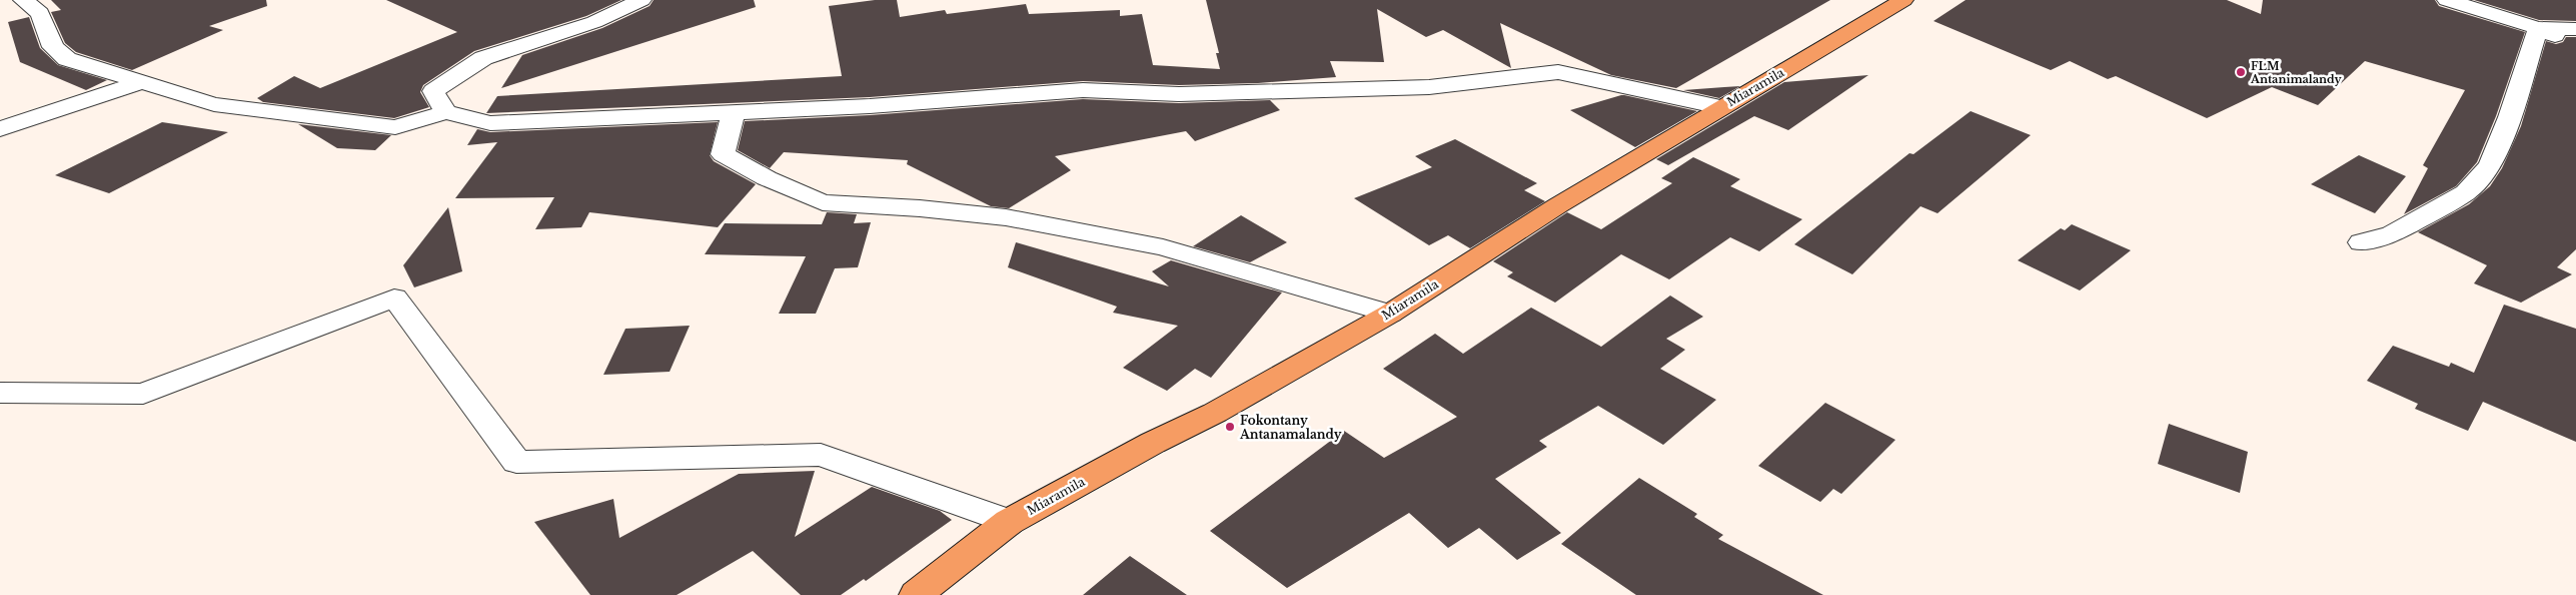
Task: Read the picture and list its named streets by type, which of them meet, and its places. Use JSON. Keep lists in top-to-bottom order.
{
  "streets": {
    "main road": ["Miaramila"]
  },
  "places": ["FLM Antanimalandy", "Fokontany Antanamalandy"]
}
